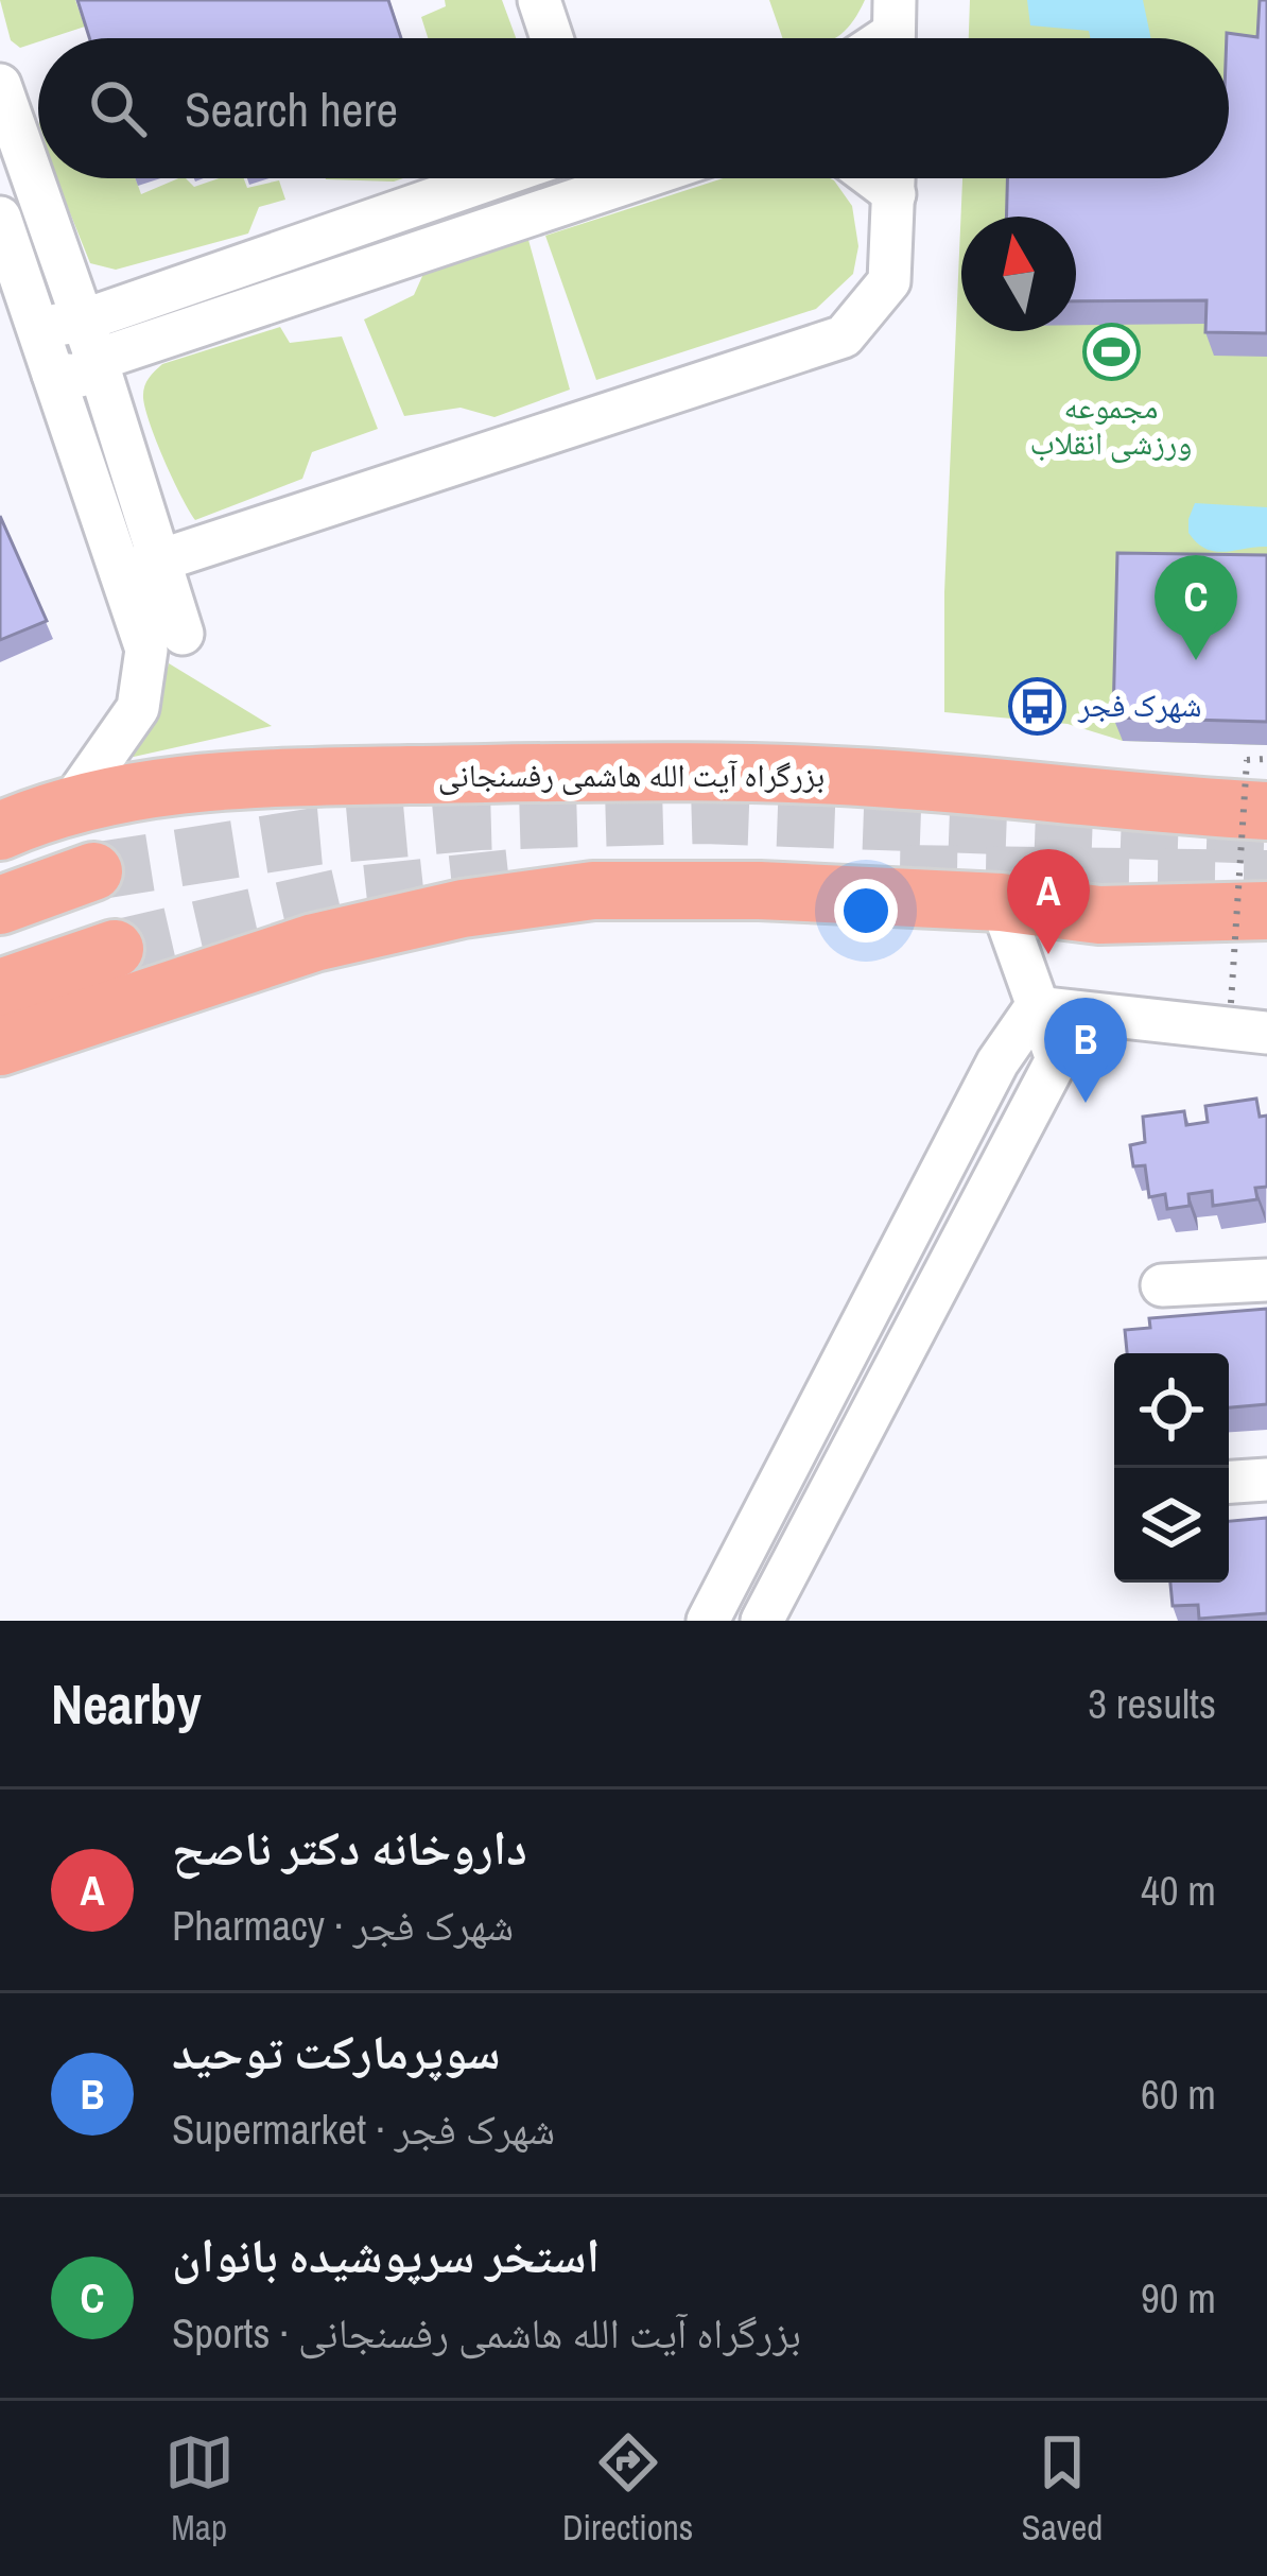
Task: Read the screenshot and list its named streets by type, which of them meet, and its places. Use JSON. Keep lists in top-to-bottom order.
{
  "streets": {
    "highway": ["بزرگراه آیت الله هاشمی رفسنجانی"]
  },
  "places": {
    "sports": ["مجموعه ورزشی انقلاب"],
    "bus stop": ["شهرک فجر"]
  },
  "north": "top",
  "page": {
    "search": "Search here",
    "pins": ["C", "A", "B"],
    "heading": ["Nearby", "3 results"],
    "list": [
      {
        "mark": "A",
        "name": "داروخانه دکتر ناصح",
        "note": "Pharmacy · شهرک فجر",
        "value": "40 m"
      },
      {
        "mark": "B",
        "name": "سوپرمارکت توحید",
        "note": "Supermarket · شهرک فجر",
        "value": "60 m"
      },
      {
        "mark": "C",
        "name": "استخر سرپوشیده بانوان",
        "note": "Sports · بزرگراه آیت الله هاشمی رفسنجانی",
        "value": "90 m"
      }
    ],
    "nav": ["Map", "Directions", "Saved"]
  }
}
